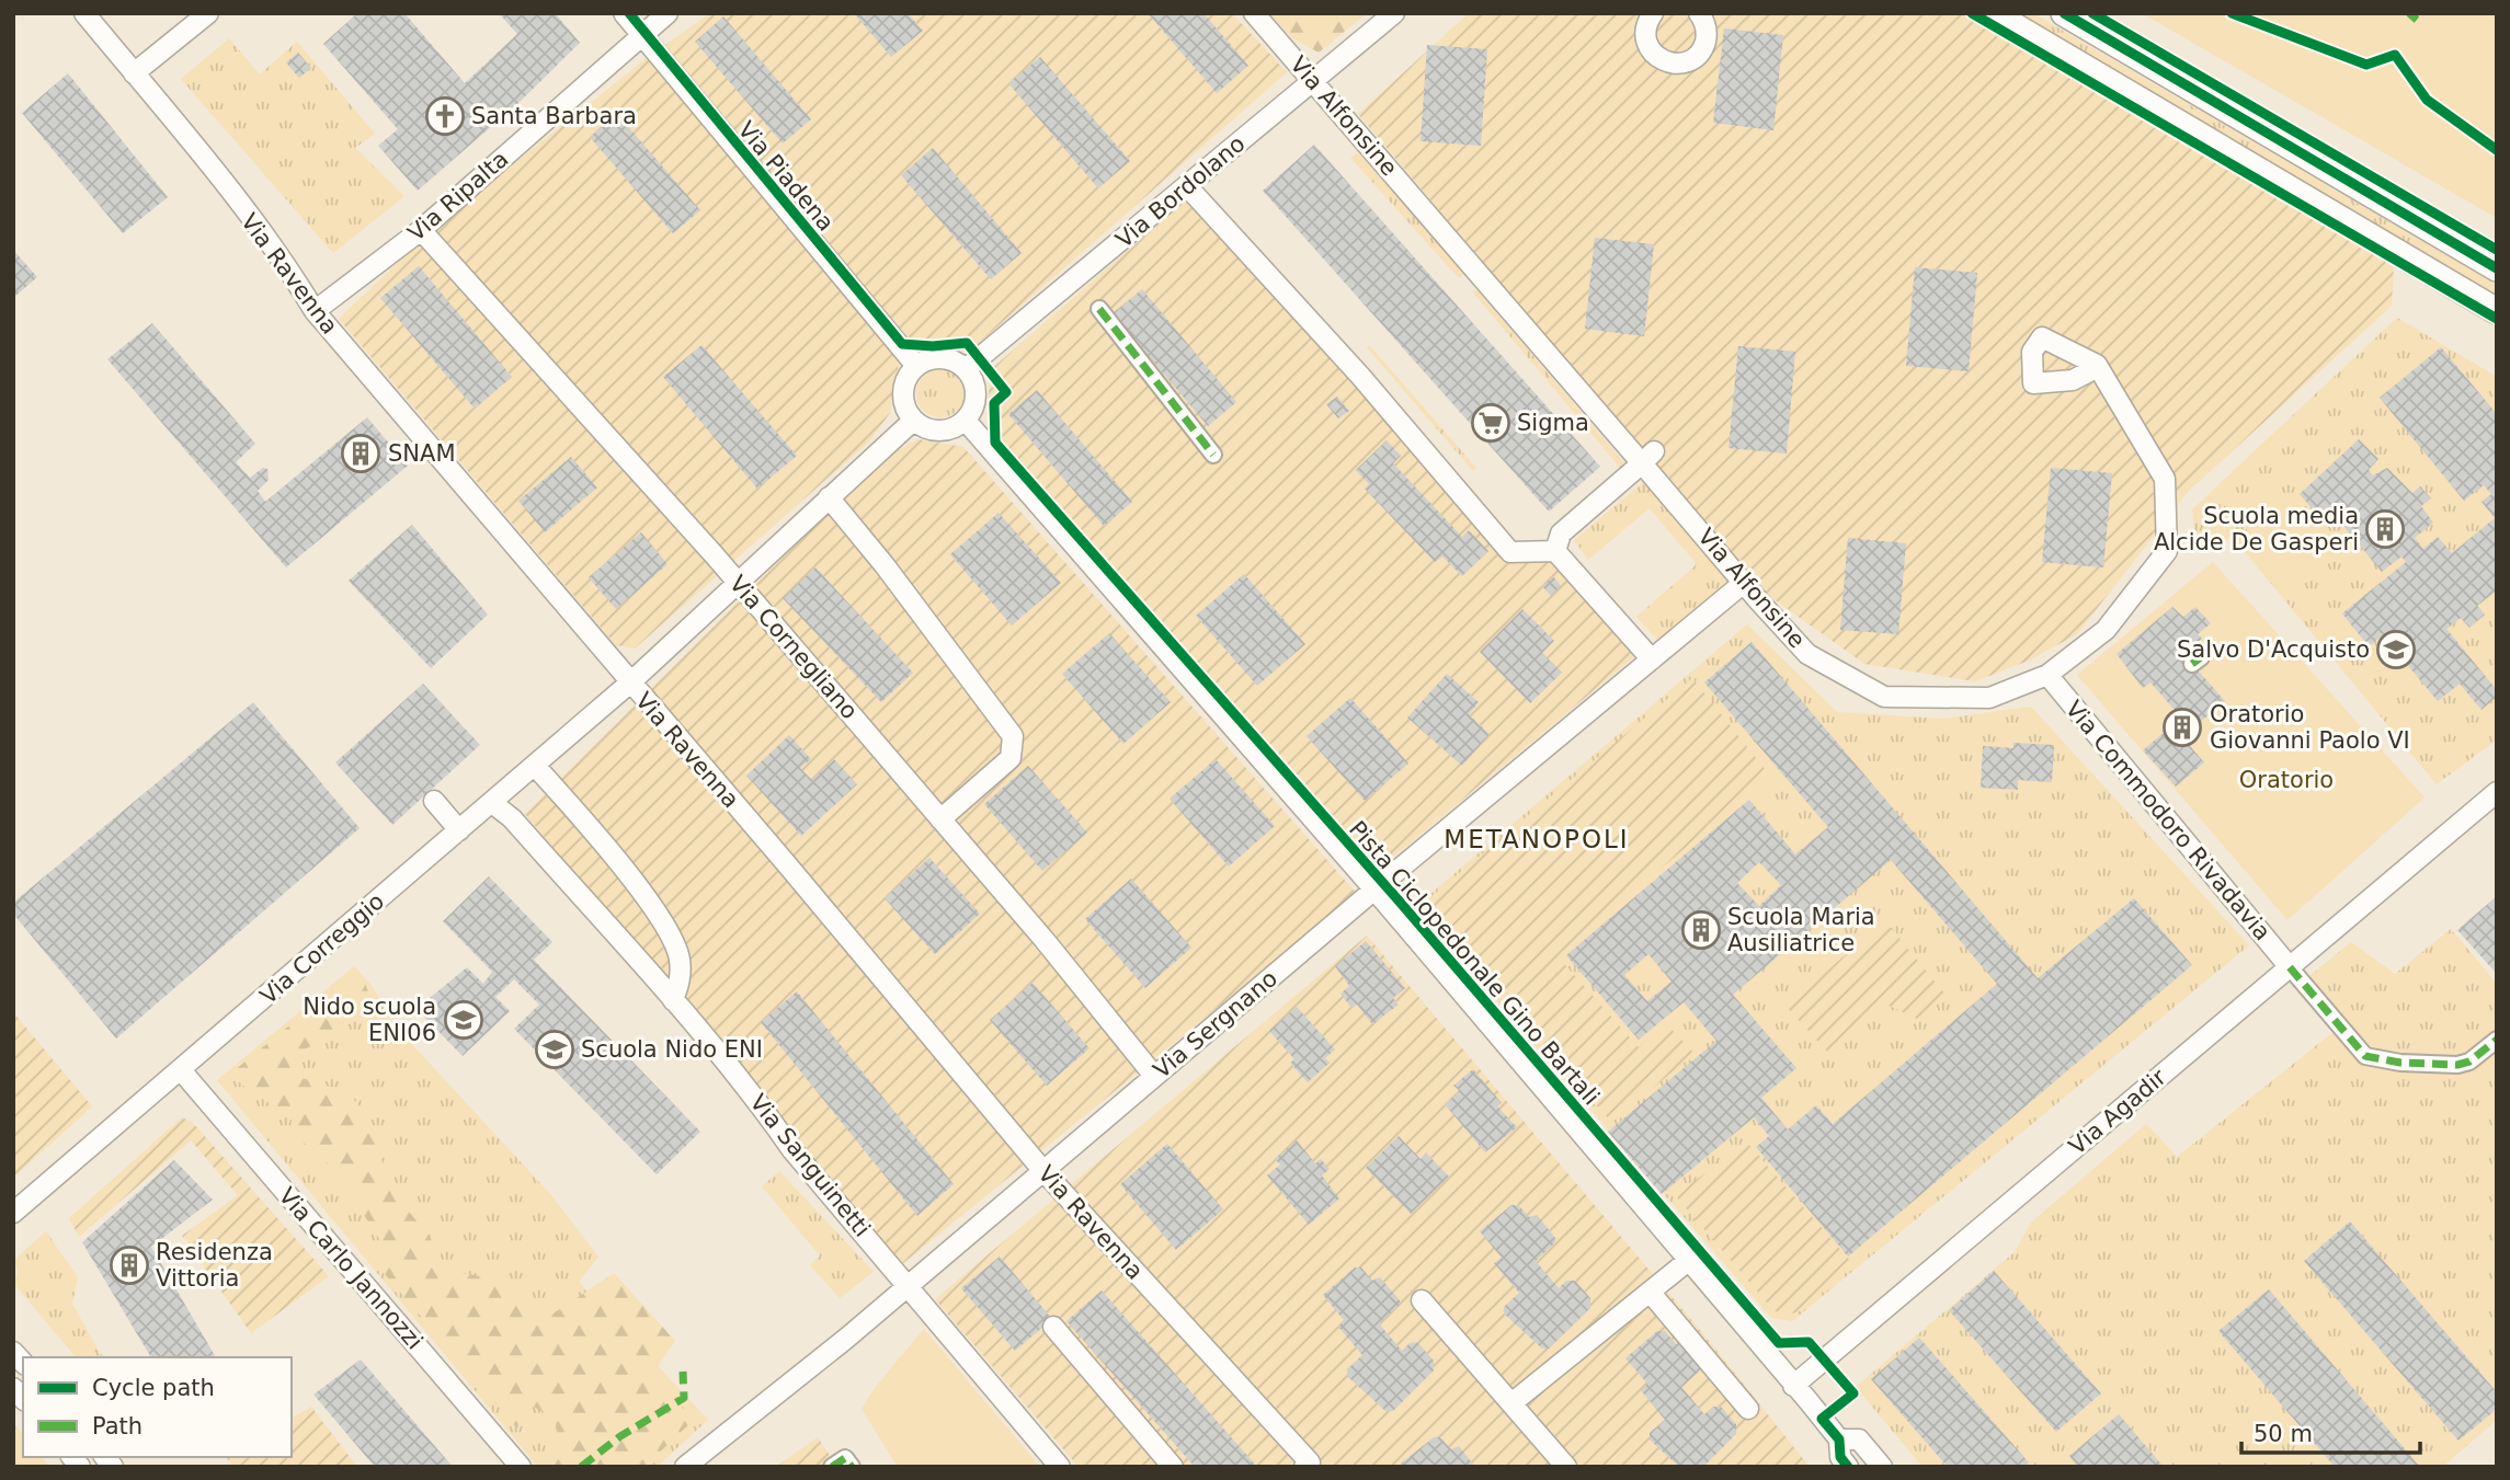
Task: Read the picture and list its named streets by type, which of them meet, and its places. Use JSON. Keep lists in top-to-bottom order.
{
  "streets": {
    "street": [
      "Via Alfonsine",
      "Via Piadena",
      "Via Bordolano",
      "Via Ripalta",
      "Via Ravenna",
      "Via Cornegliano",
      "Via Commodoro Rivadavia",
      "Via Correggio",
      "Via Sergnano",
      "Via Agadir",
      "Via Sanguinetti",
      "Via Carlo Jannozzi"
    ],
    "cycle path": ["Pista Ciclopedonale Gino Bartali"]
  },
  "crossings": [
    ["Via Alfonsine", "Via Bordolano"],
    ["Via Alfonsine", "Via Commodoro Rivadavia"],
    ["Via Alfonsine", "Via Sergnano"],
    ["Via Piadena", "Via Bordolano"],
    ["Via Piadena", "Via Ripalta"],
    ["Via Ripalta", "Via Ravenna"],
    ["Via Ripalta", "Via Cornegliano"],
    ["Via Ravenna", "Via Correggio"],
    ["Via Ravenna", "Via Sergnano"],
    ["Via Cornegliano", "Via Sergnano"],
    ["Via Commodoro Rivadavia", "Via Agadir"],
    ["Via Correggio", "Via Sanguinetti"],
    ["Via Correggio", "Via Carlo Jannozzi"],
    ["Via Sergnano", "Via Sanguinetti"]
  ],
  "districts": ["METANOPOLI"],
  "parks": ["Oratorio"],
  "places": {
    "church": ["Santa Barbara"],
    "supermarket": ["Sigma"],
    "building": [
      "SNAM",
      "Scuola media Alcide De Gasperi",
      "Oratorio Giovanni Paolo VI",
      "Scuola Maria Ausiliatrice",
      "Residenza Vittoria"
    ],
    "school or university": ["Salvo D'Acquisto", "Nido scuola ENI06", "Scuola Nido ENI"]
  },
  "legend": ["Cycle path", "Path"],
  "scale_bar": "50 m"
}
